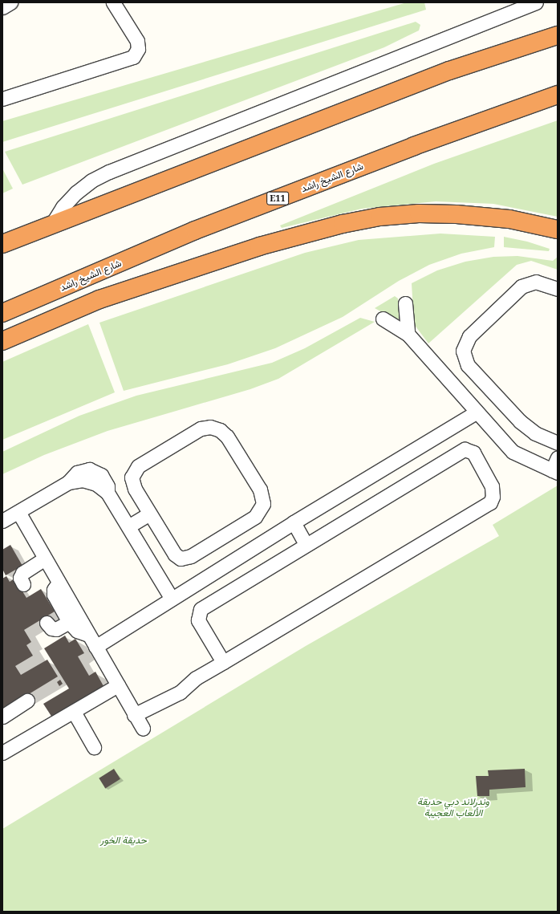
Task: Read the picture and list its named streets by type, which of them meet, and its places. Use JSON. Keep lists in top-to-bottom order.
{
  "streets": {
    "highway": ["شارع الشيخ راشد", "E11"]
  },
  "parks": ["وندرلاند دبي حديقة الألعاب العجيبة", "حديقة الخور"]
}
